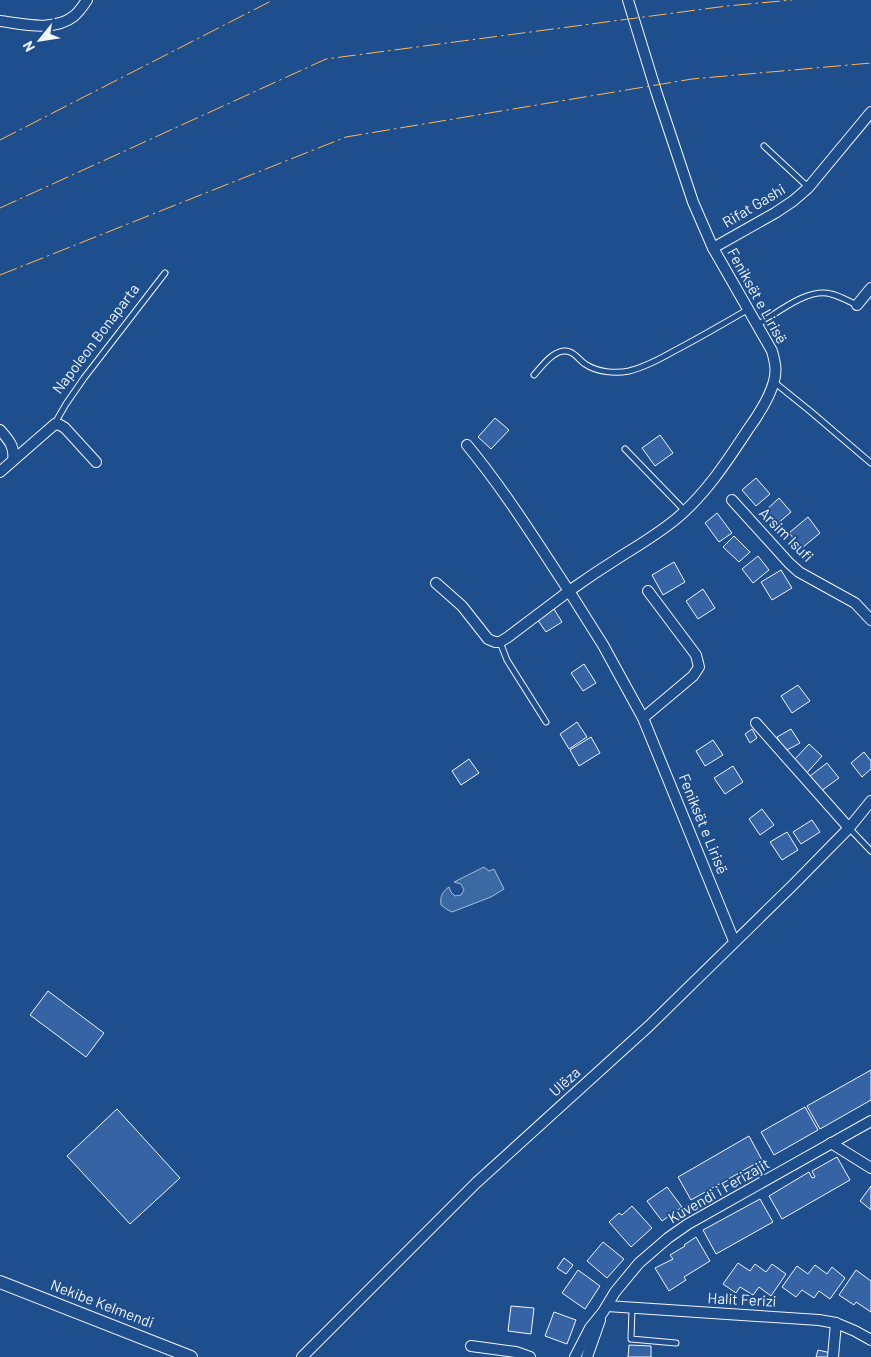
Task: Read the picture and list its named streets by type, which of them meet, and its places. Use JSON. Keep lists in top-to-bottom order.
{
  "streets": {
    "street": [
      "Rifat Gashi",
      "Feniksët e Lirisë",
      "Napoleon Bonaparta",
      "Arsim Isufi",
      "Ulëza",
      "Kuvendi i Ferizajit",
      "Halit Ferizi",
      "Nekibe Kelmendi"
    ]
  },
  "crossings": [
    ["Rifat Gashi", "Feniksët e Lirisë"],
    ["Feniksët e Lirisë", "Ulëza"],
    ["Kuvendi i Ferizajit", "Halit Ferizi"]
  ],
  "north": "bottom left"
}
